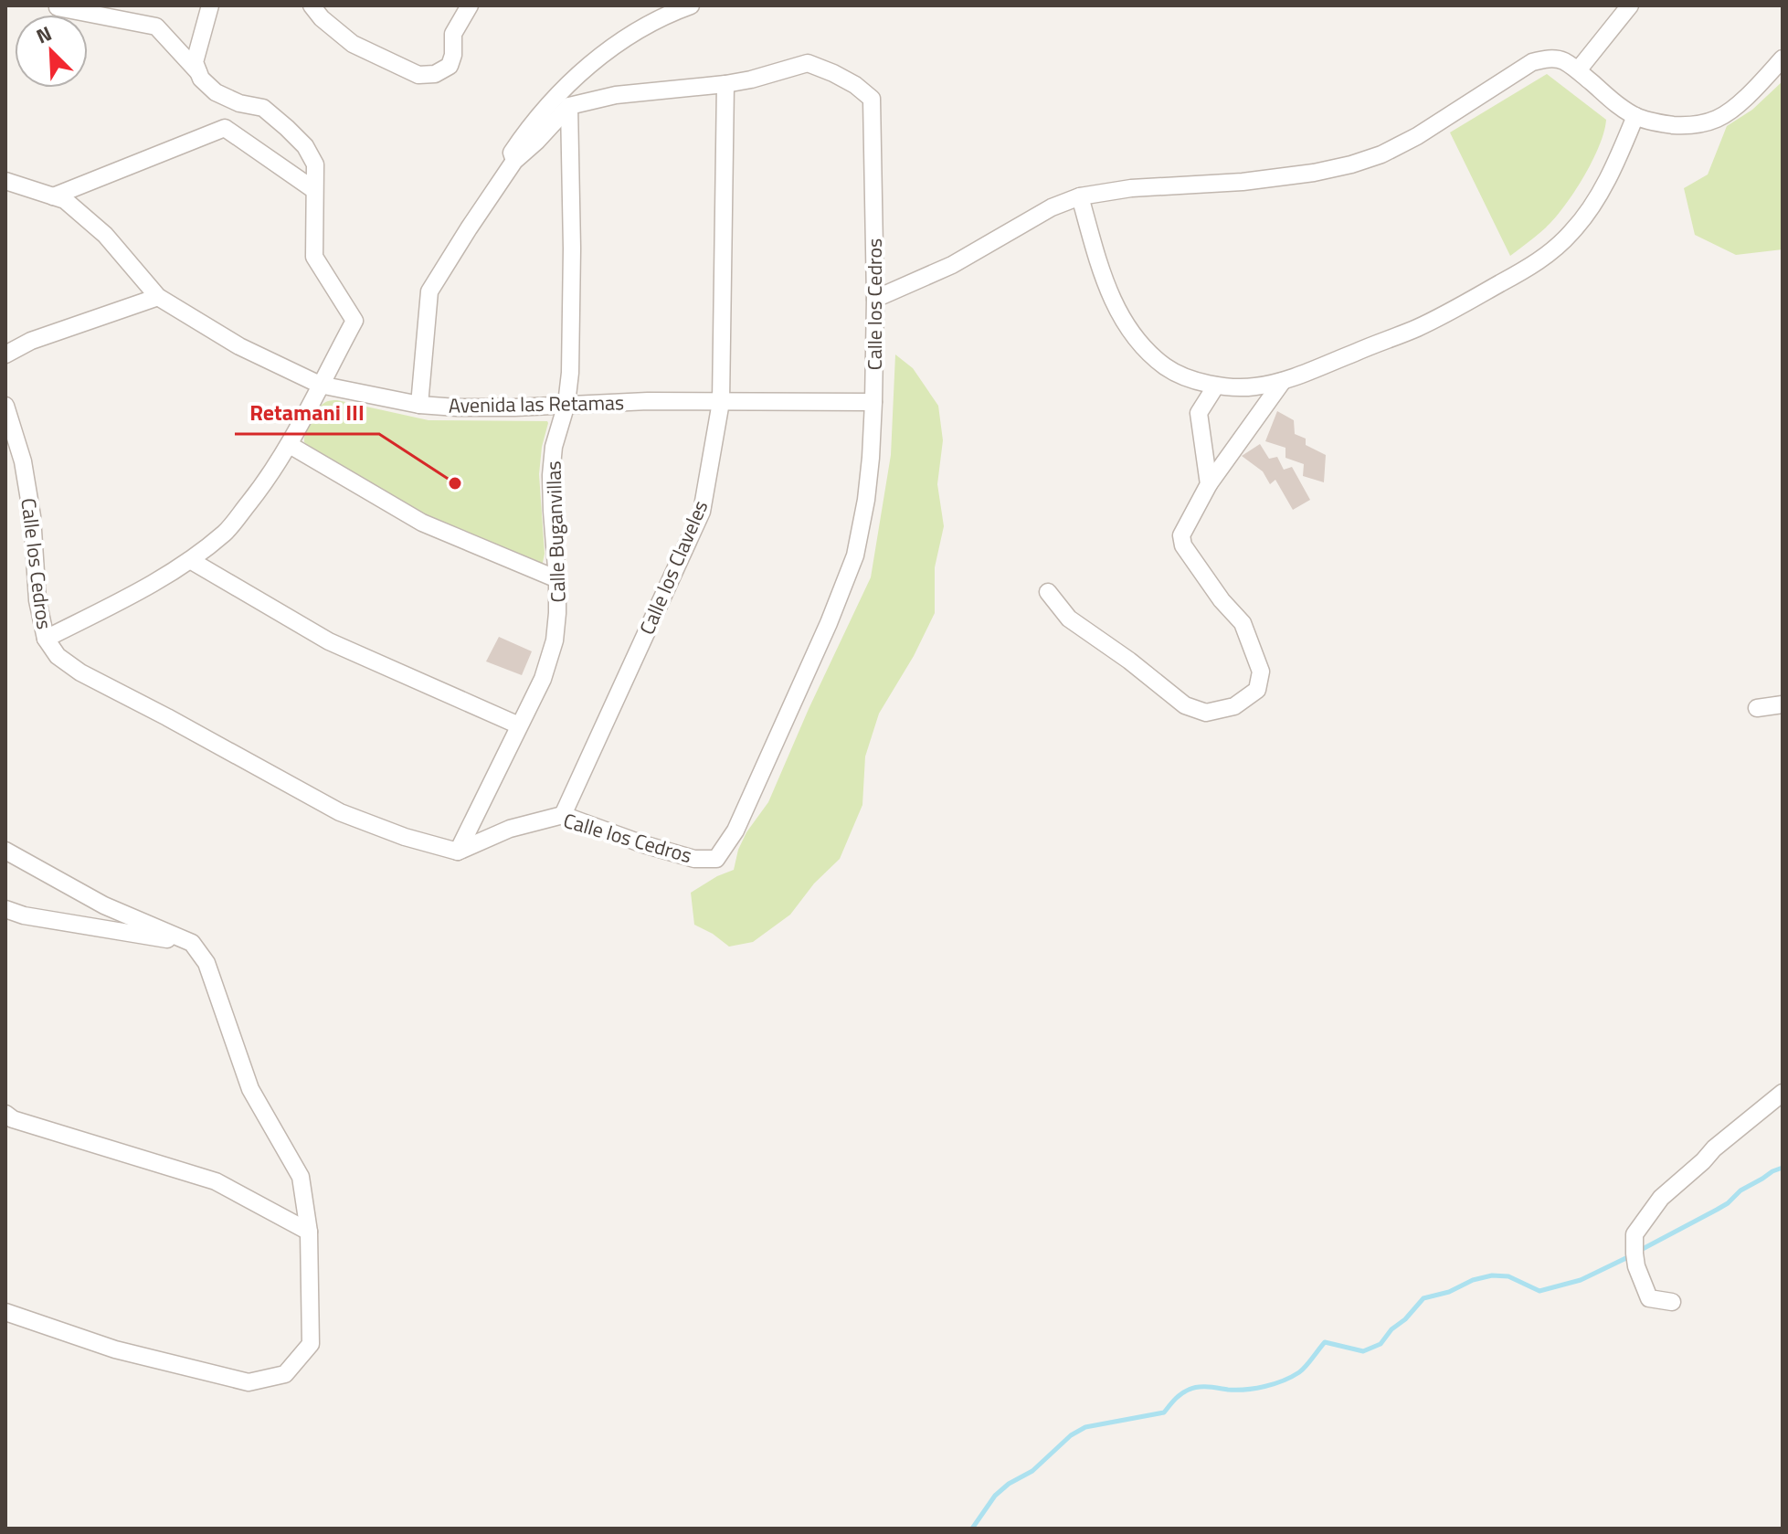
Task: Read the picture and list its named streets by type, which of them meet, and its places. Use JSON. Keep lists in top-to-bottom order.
{
  "streets": {
    "street": [
      "Calle los Cedros",
      "Avenida las Retamas",
      "Calle Buganvillas",
      "Calle los Claveles"
    ]
  },
  "crossings": [
    ["Calle los Cedros", "Avenida las Retamas"],
    ["Calle los Cedros", "Calle Buganvillas"],
    ["Calle los Cedros", "Calle los Claveles"],
    ["Avenida las Retamas", "Calle Buganvillas"],
    ["Avenida las Retamas", "Calle los Claveles"]
  ],
  "places": ["Retamani III"],
  "north": "top left"
}
